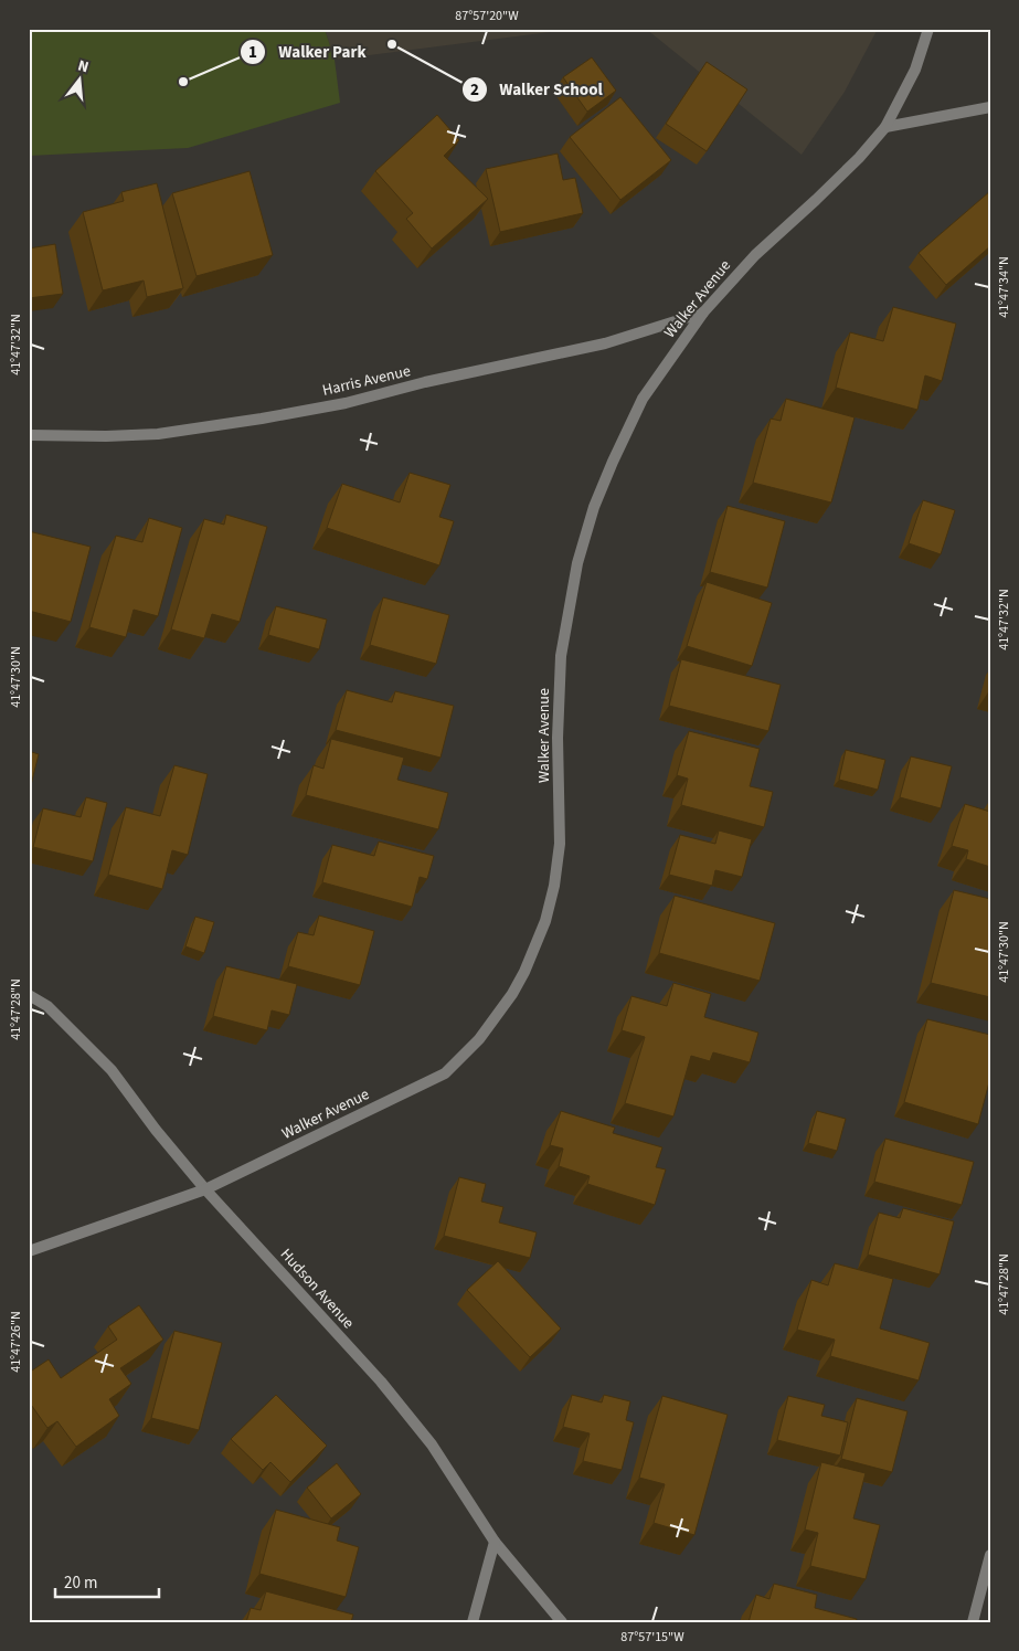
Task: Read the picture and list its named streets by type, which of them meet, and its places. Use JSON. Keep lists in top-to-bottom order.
{
  "streets": {
    "street": ["Walker Avenue", "Harris Avenue", "Hudson Avenue"]
  },
  "crossings": [
    ["Walker Avenue", "Harris Avenue"],
    ["Walker Avenue", "Hudson Avenue"]
  ],
  "places": ["Walker School", "Walker Park"],
  "scale_bar": "20 m",
  "north": "top",
  "coordinates": [
    "87°57'20\"W",
    "41°47'34\"N",
    "41°47'32\"N",
    "41°47'30\"N",
    "41°47'28\"N",
    "41°47'26\"N",
    "87°57'15\"W"
  ]
}
